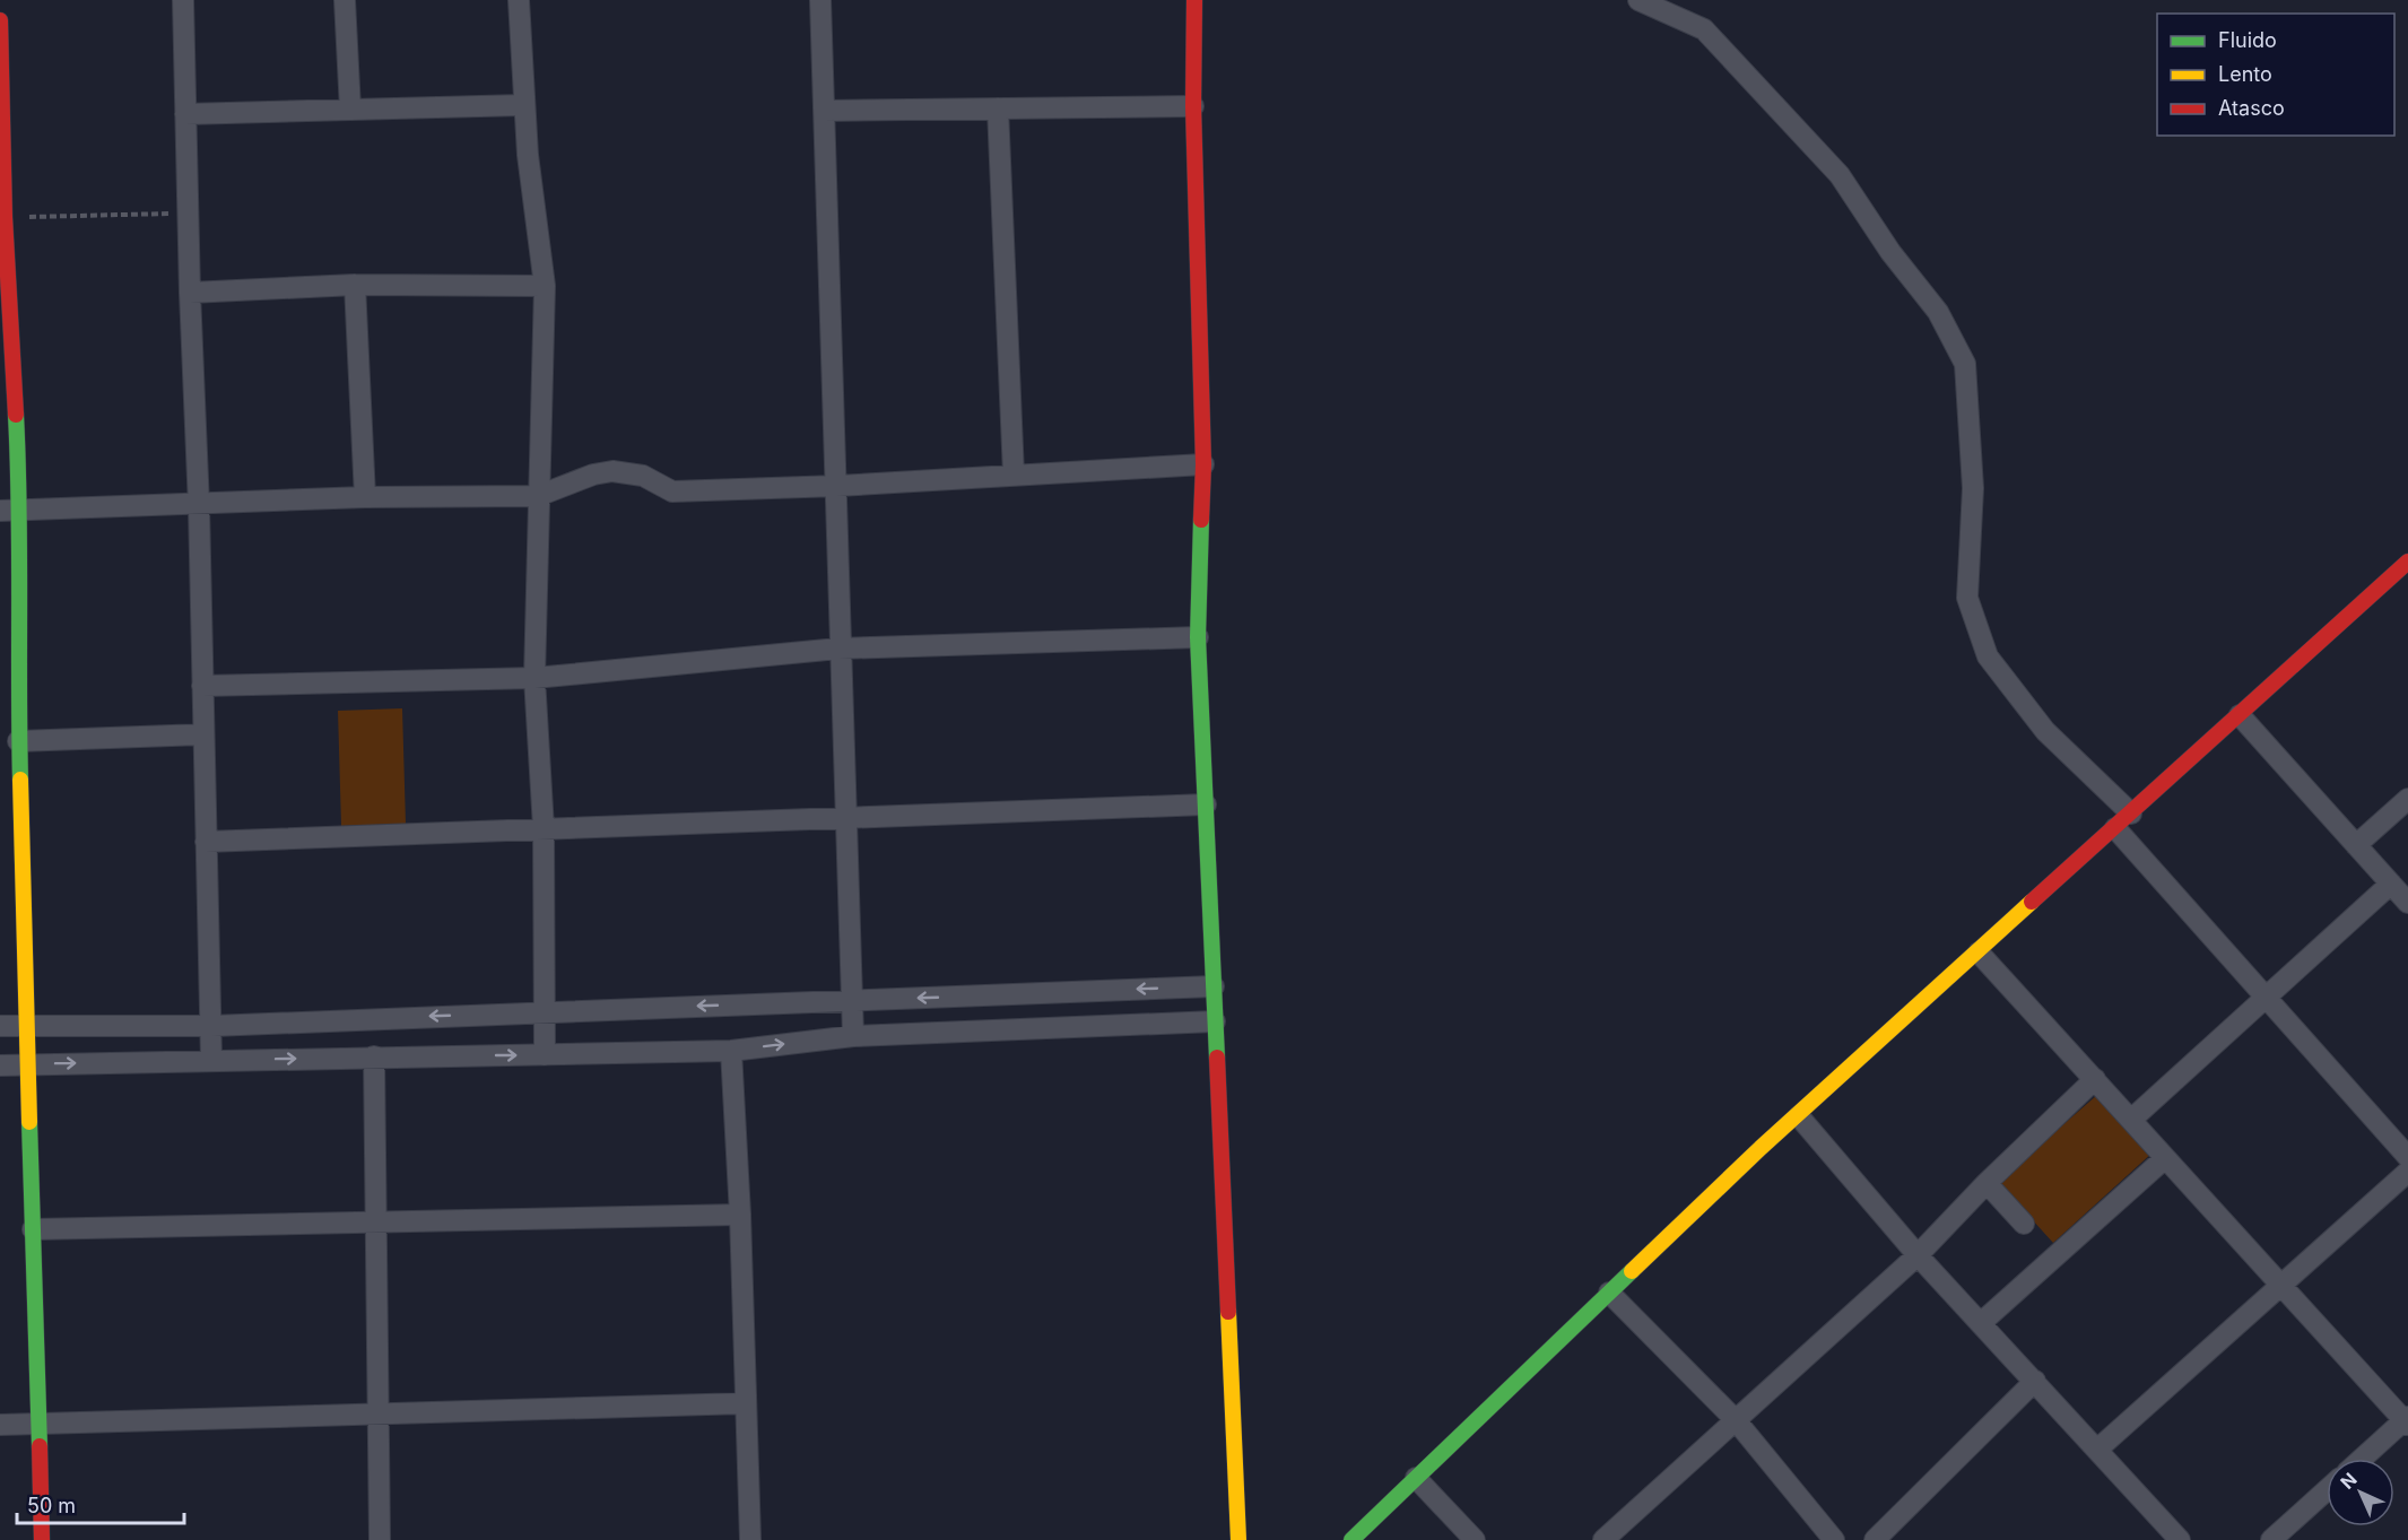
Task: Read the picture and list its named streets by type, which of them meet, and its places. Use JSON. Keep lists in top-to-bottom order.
{
  "legend": ["Fluido", "Lento", "Atasco"],
  "scale_bar": "50 m",
  "north": "top left"
}
